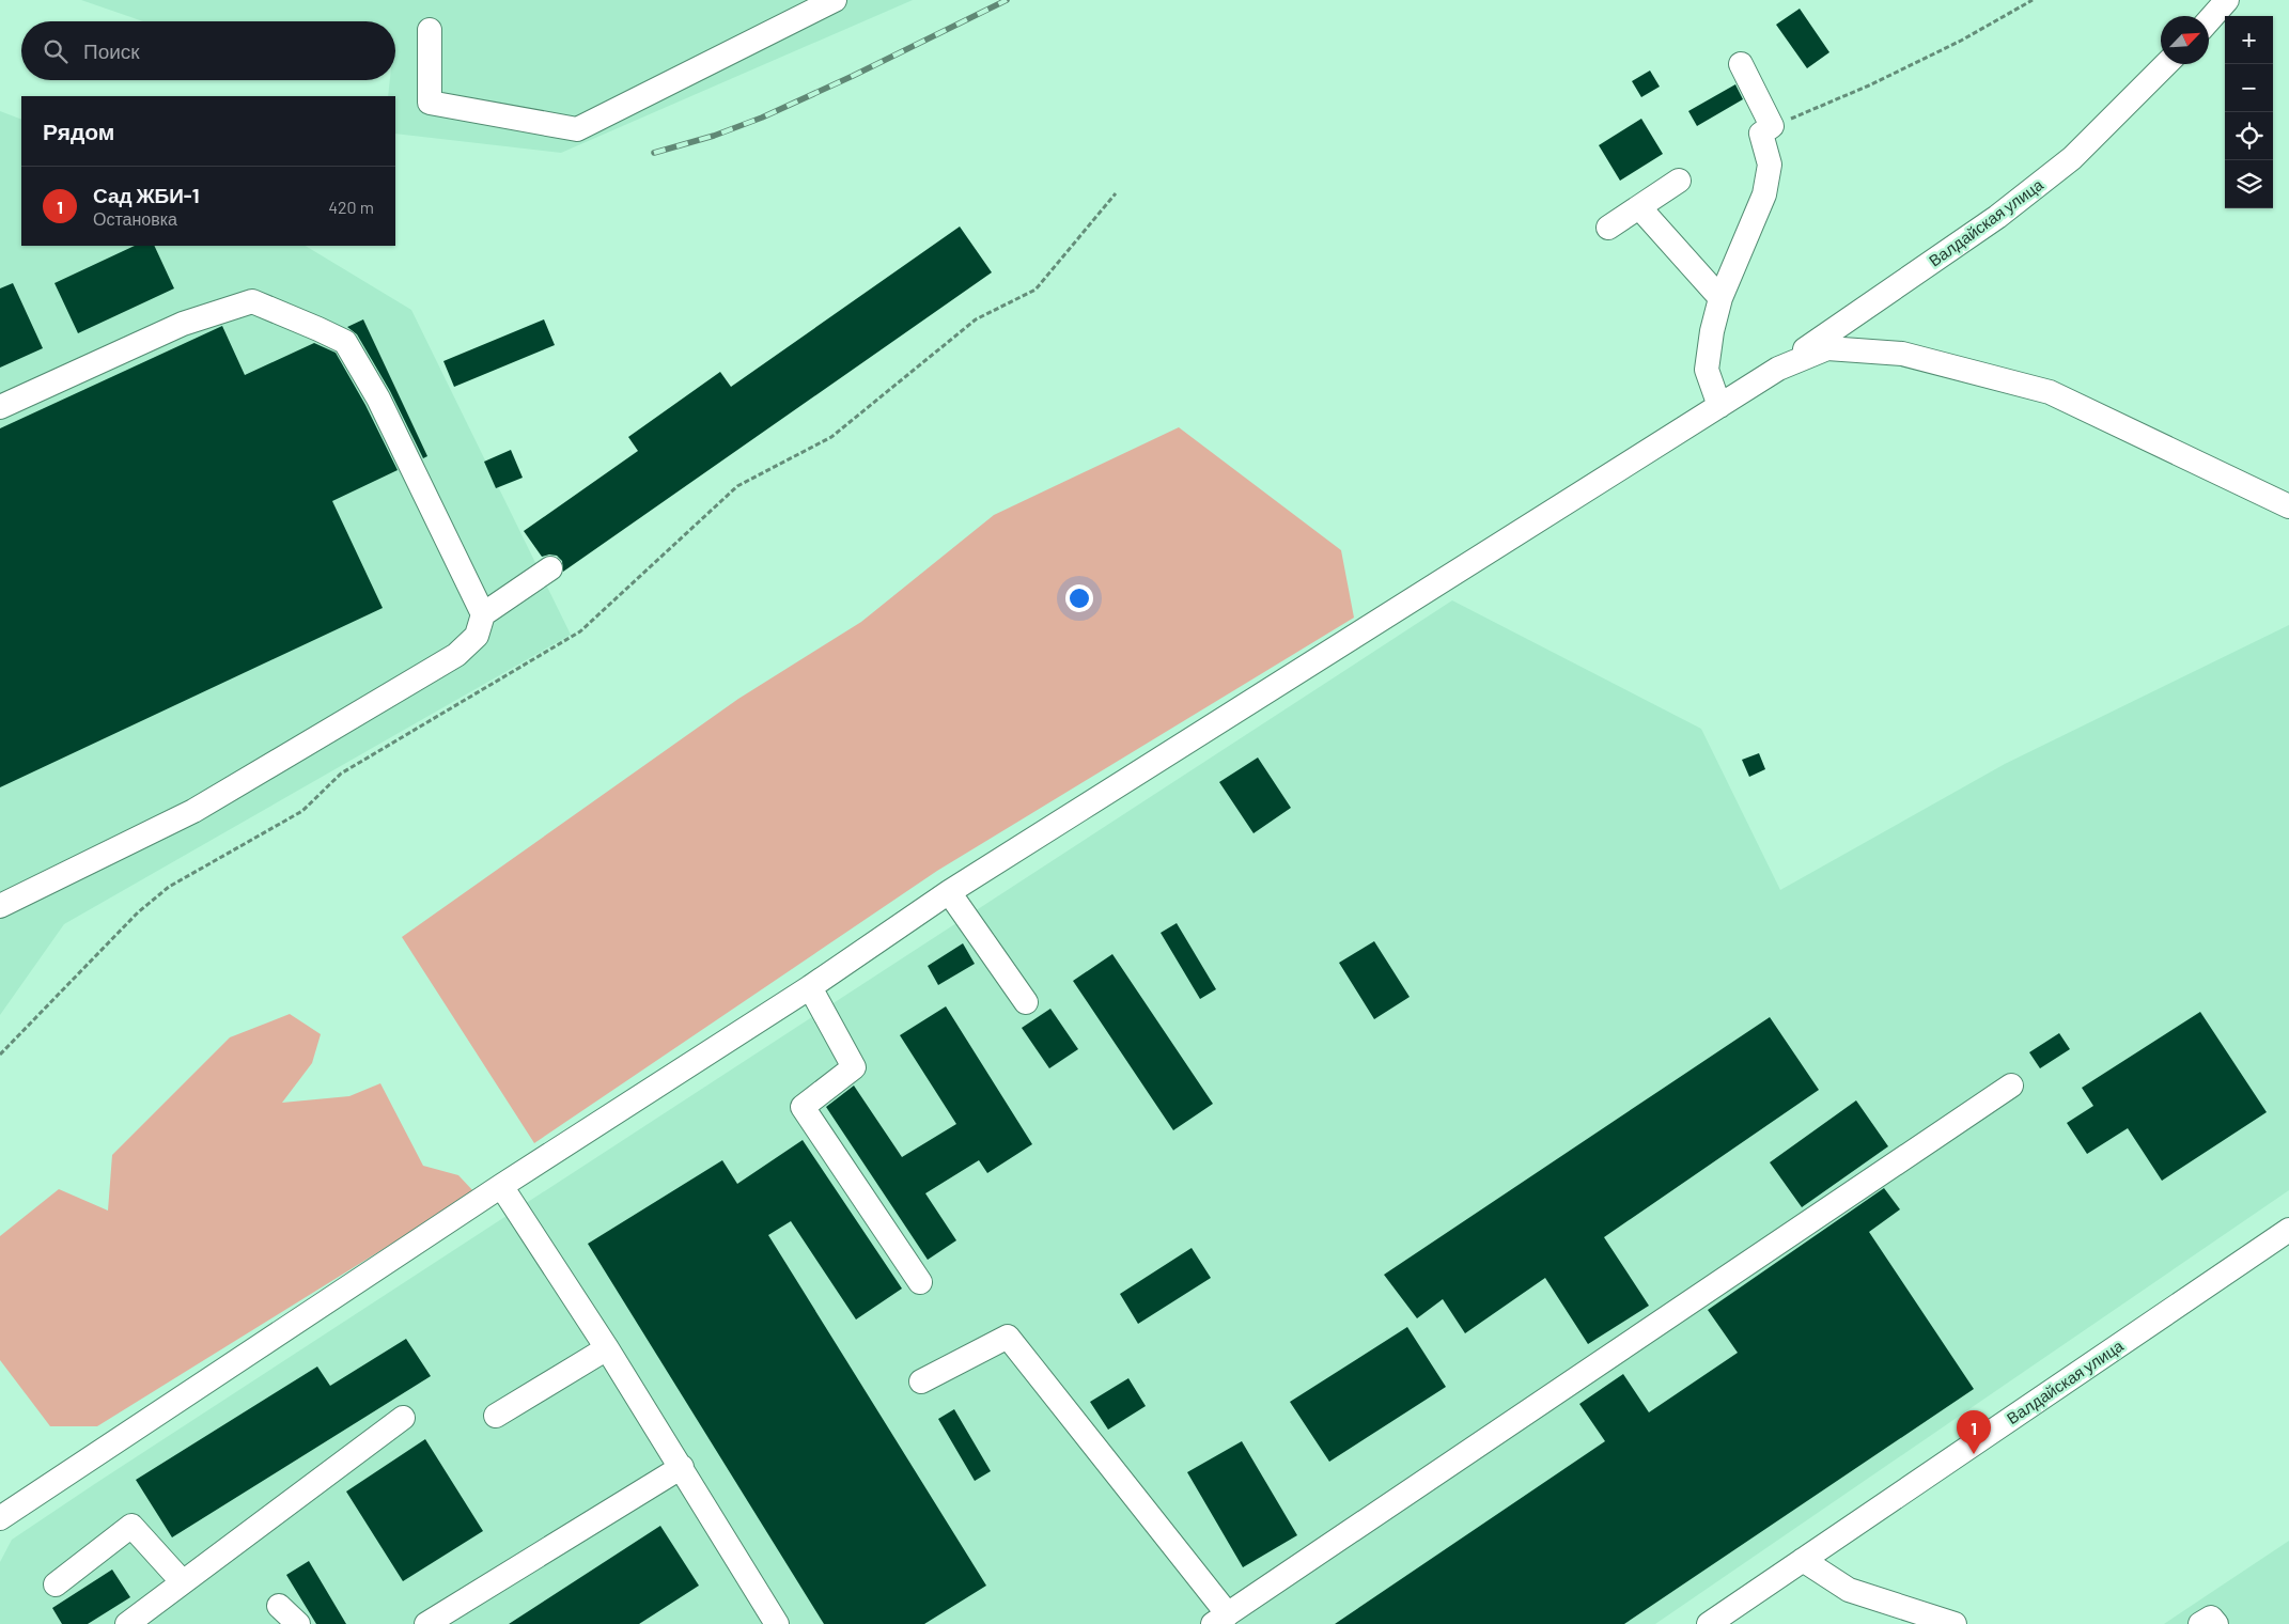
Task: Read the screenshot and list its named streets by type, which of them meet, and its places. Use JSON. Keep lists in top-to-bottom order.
{
  "streets": {
    "street": ["Валдайская улица"]
  },
  "north": "top right",
  "page": {
    "map_buttons": ["+", "−"],
    "search": "Поиск",
    "heading": "Рядом",
    "list": [
      {
        "mark": "1",
        "name": "Сад ЖБИ-1",
        "note": "Остановка",
        "value": "420 m"
      }
    ],
    "pins": "1"
  }
}
